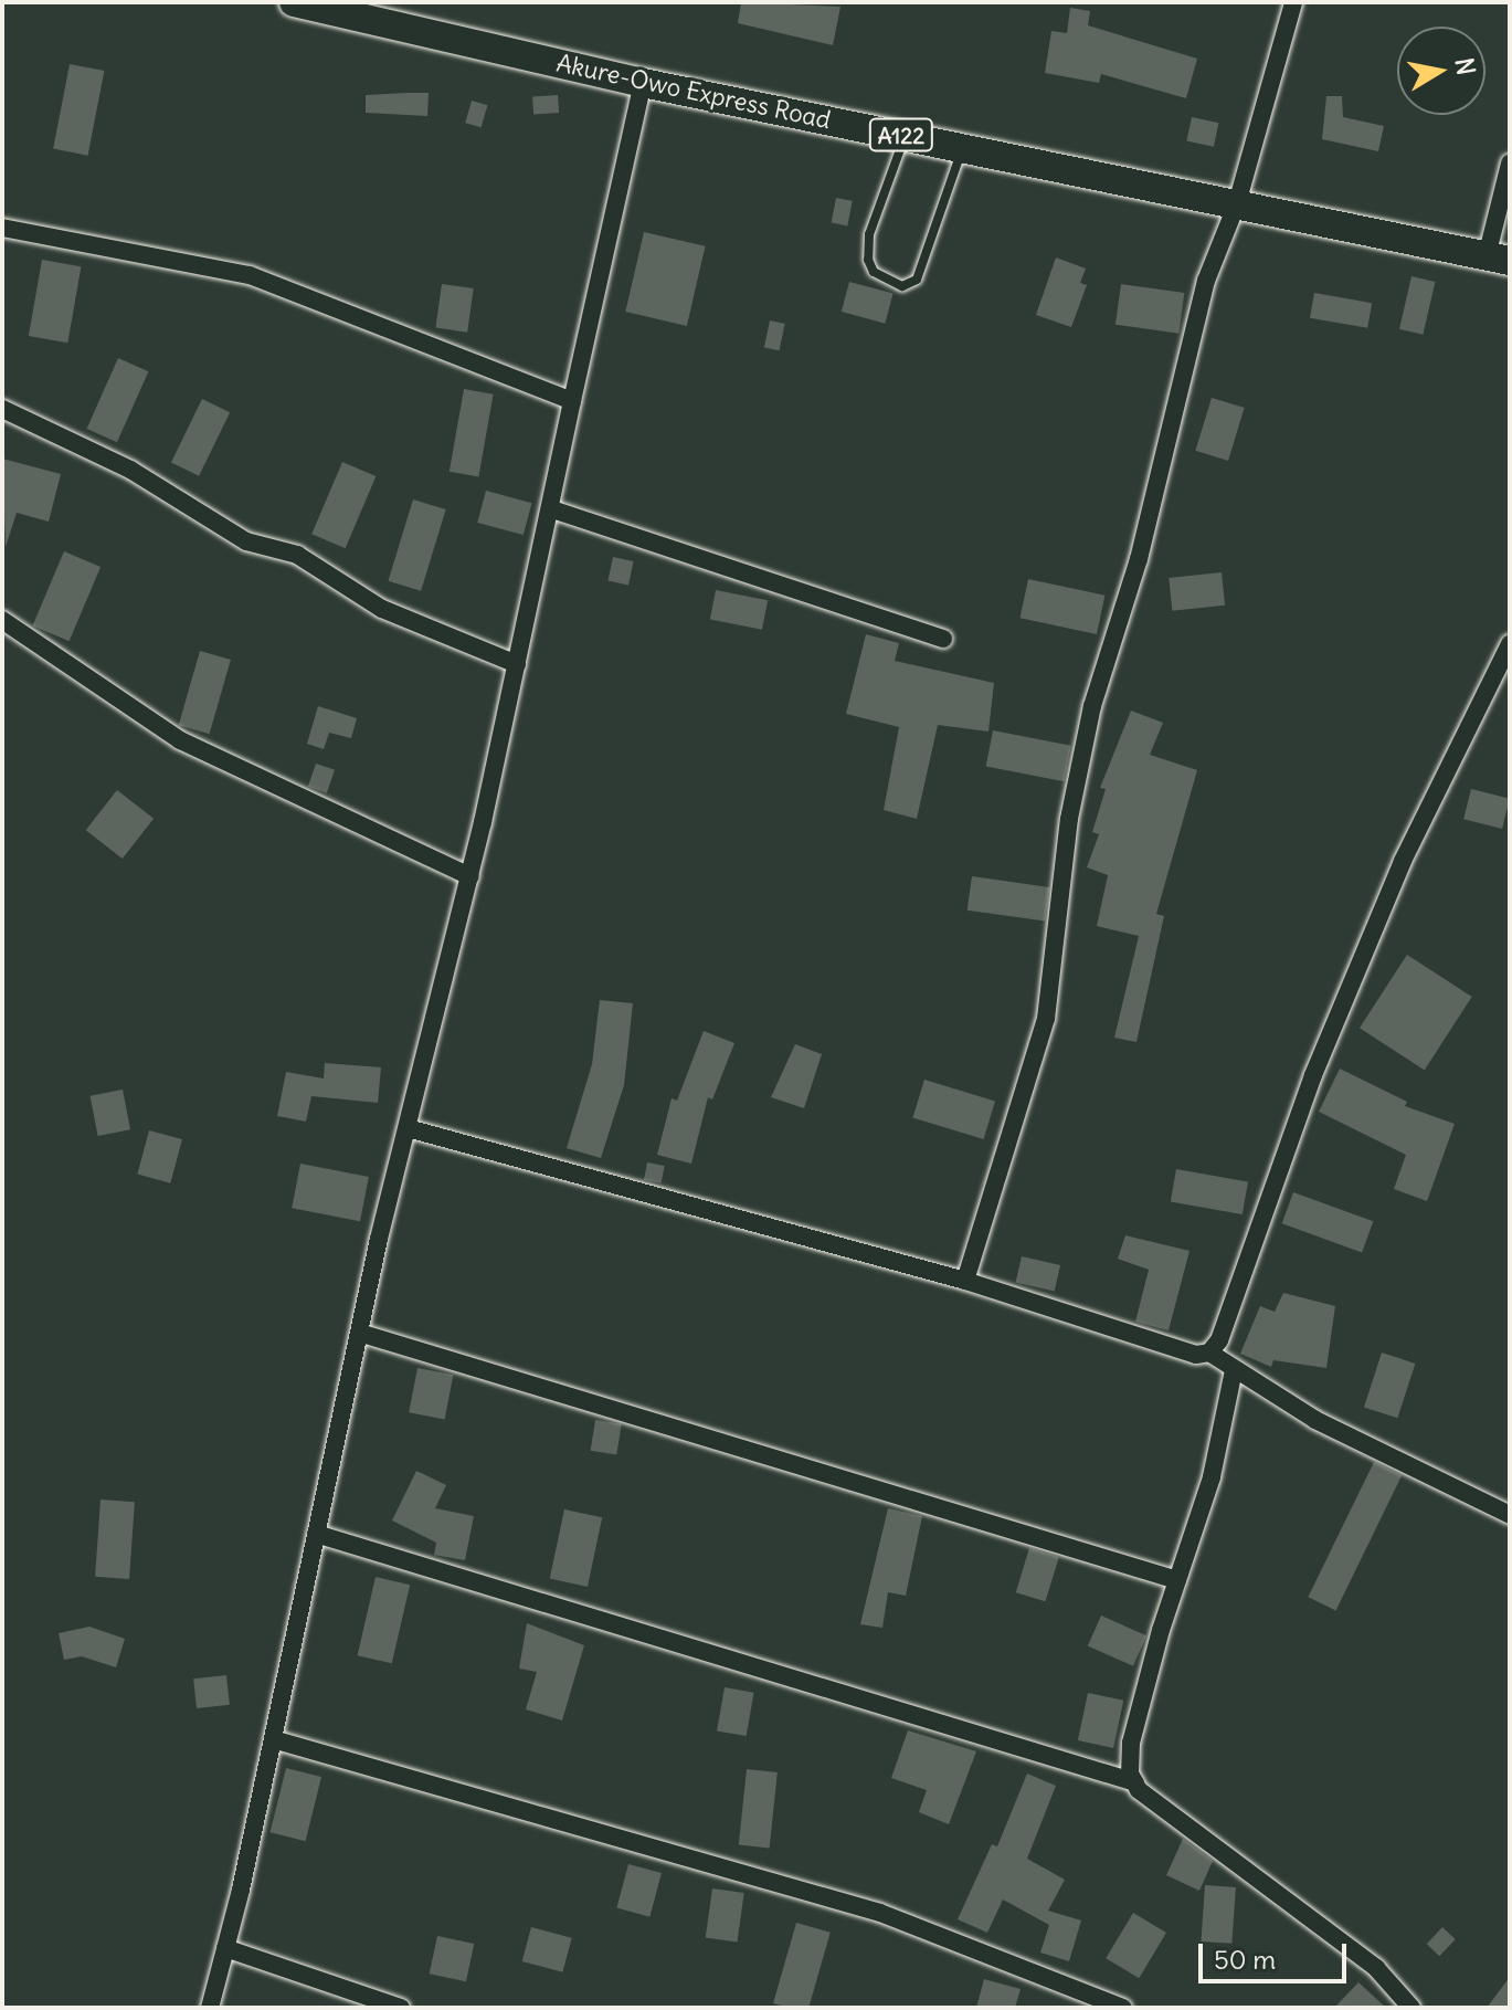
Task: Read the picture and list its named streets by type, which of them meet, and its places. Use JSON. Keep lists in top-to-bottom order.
{
  "streets": {
    "highway": ["Akure-Owo Express Road", "A122"]
  },
  "scale_bar": "50 m",
  "north": "right"
}
